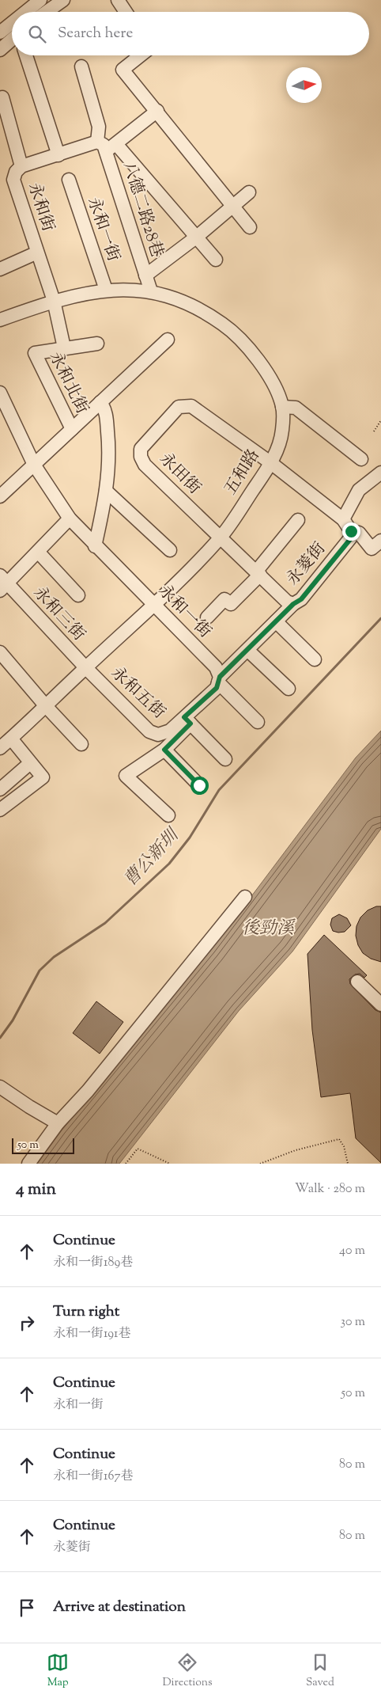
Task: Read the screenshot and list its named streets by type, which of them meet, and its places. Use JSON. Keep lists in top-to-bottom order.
{
  "streets": {
    "street": [
      "永和街",
      "八德二路28巷",
      "永和一街",
      "永和北街",
      "五和路",
      "永田街",
      "永菱街",
      "永和三街",
      "永和五街"
    ]
  },
  "crossings": [
    ["永和街", "永和北街"],
    ["永和街", "五和路"],
    ["八德二路28巷", "五和路"],
    ["永和一街", "五和路"],
    ["五和路", "永田街"],
    ["五和路", "永菱街"],
    ["五和路", "永和三街"],
    ["五和路", "永和五街"],
    ["永田街", "永菱街"],
    ["永和三街", "永和五街"]
  ],
  "water": ["曹公新圳", "後勁溪"],
  "scale_bar": "50 m",
  "north": "right",
  "page": {
    "search": "Search here",
    "scale": "50 m",
    "heading": ["4 min", "Walk · 280 m"],
    "list": [
      ["Continue", "永和一街189巷", "40 m"],
      ["Turn right", "永和一街191巷", "30 m"],
      ["Continue", "永和一街", "50 m"],
      ["Continue", "永和一街167巷", "80 m"],
      ["Continue", "永菱街", "80 m"],
      "Arrive at destination"
    ],
    "nav": ["Map", "Directions", "Saved"]
  }
}
